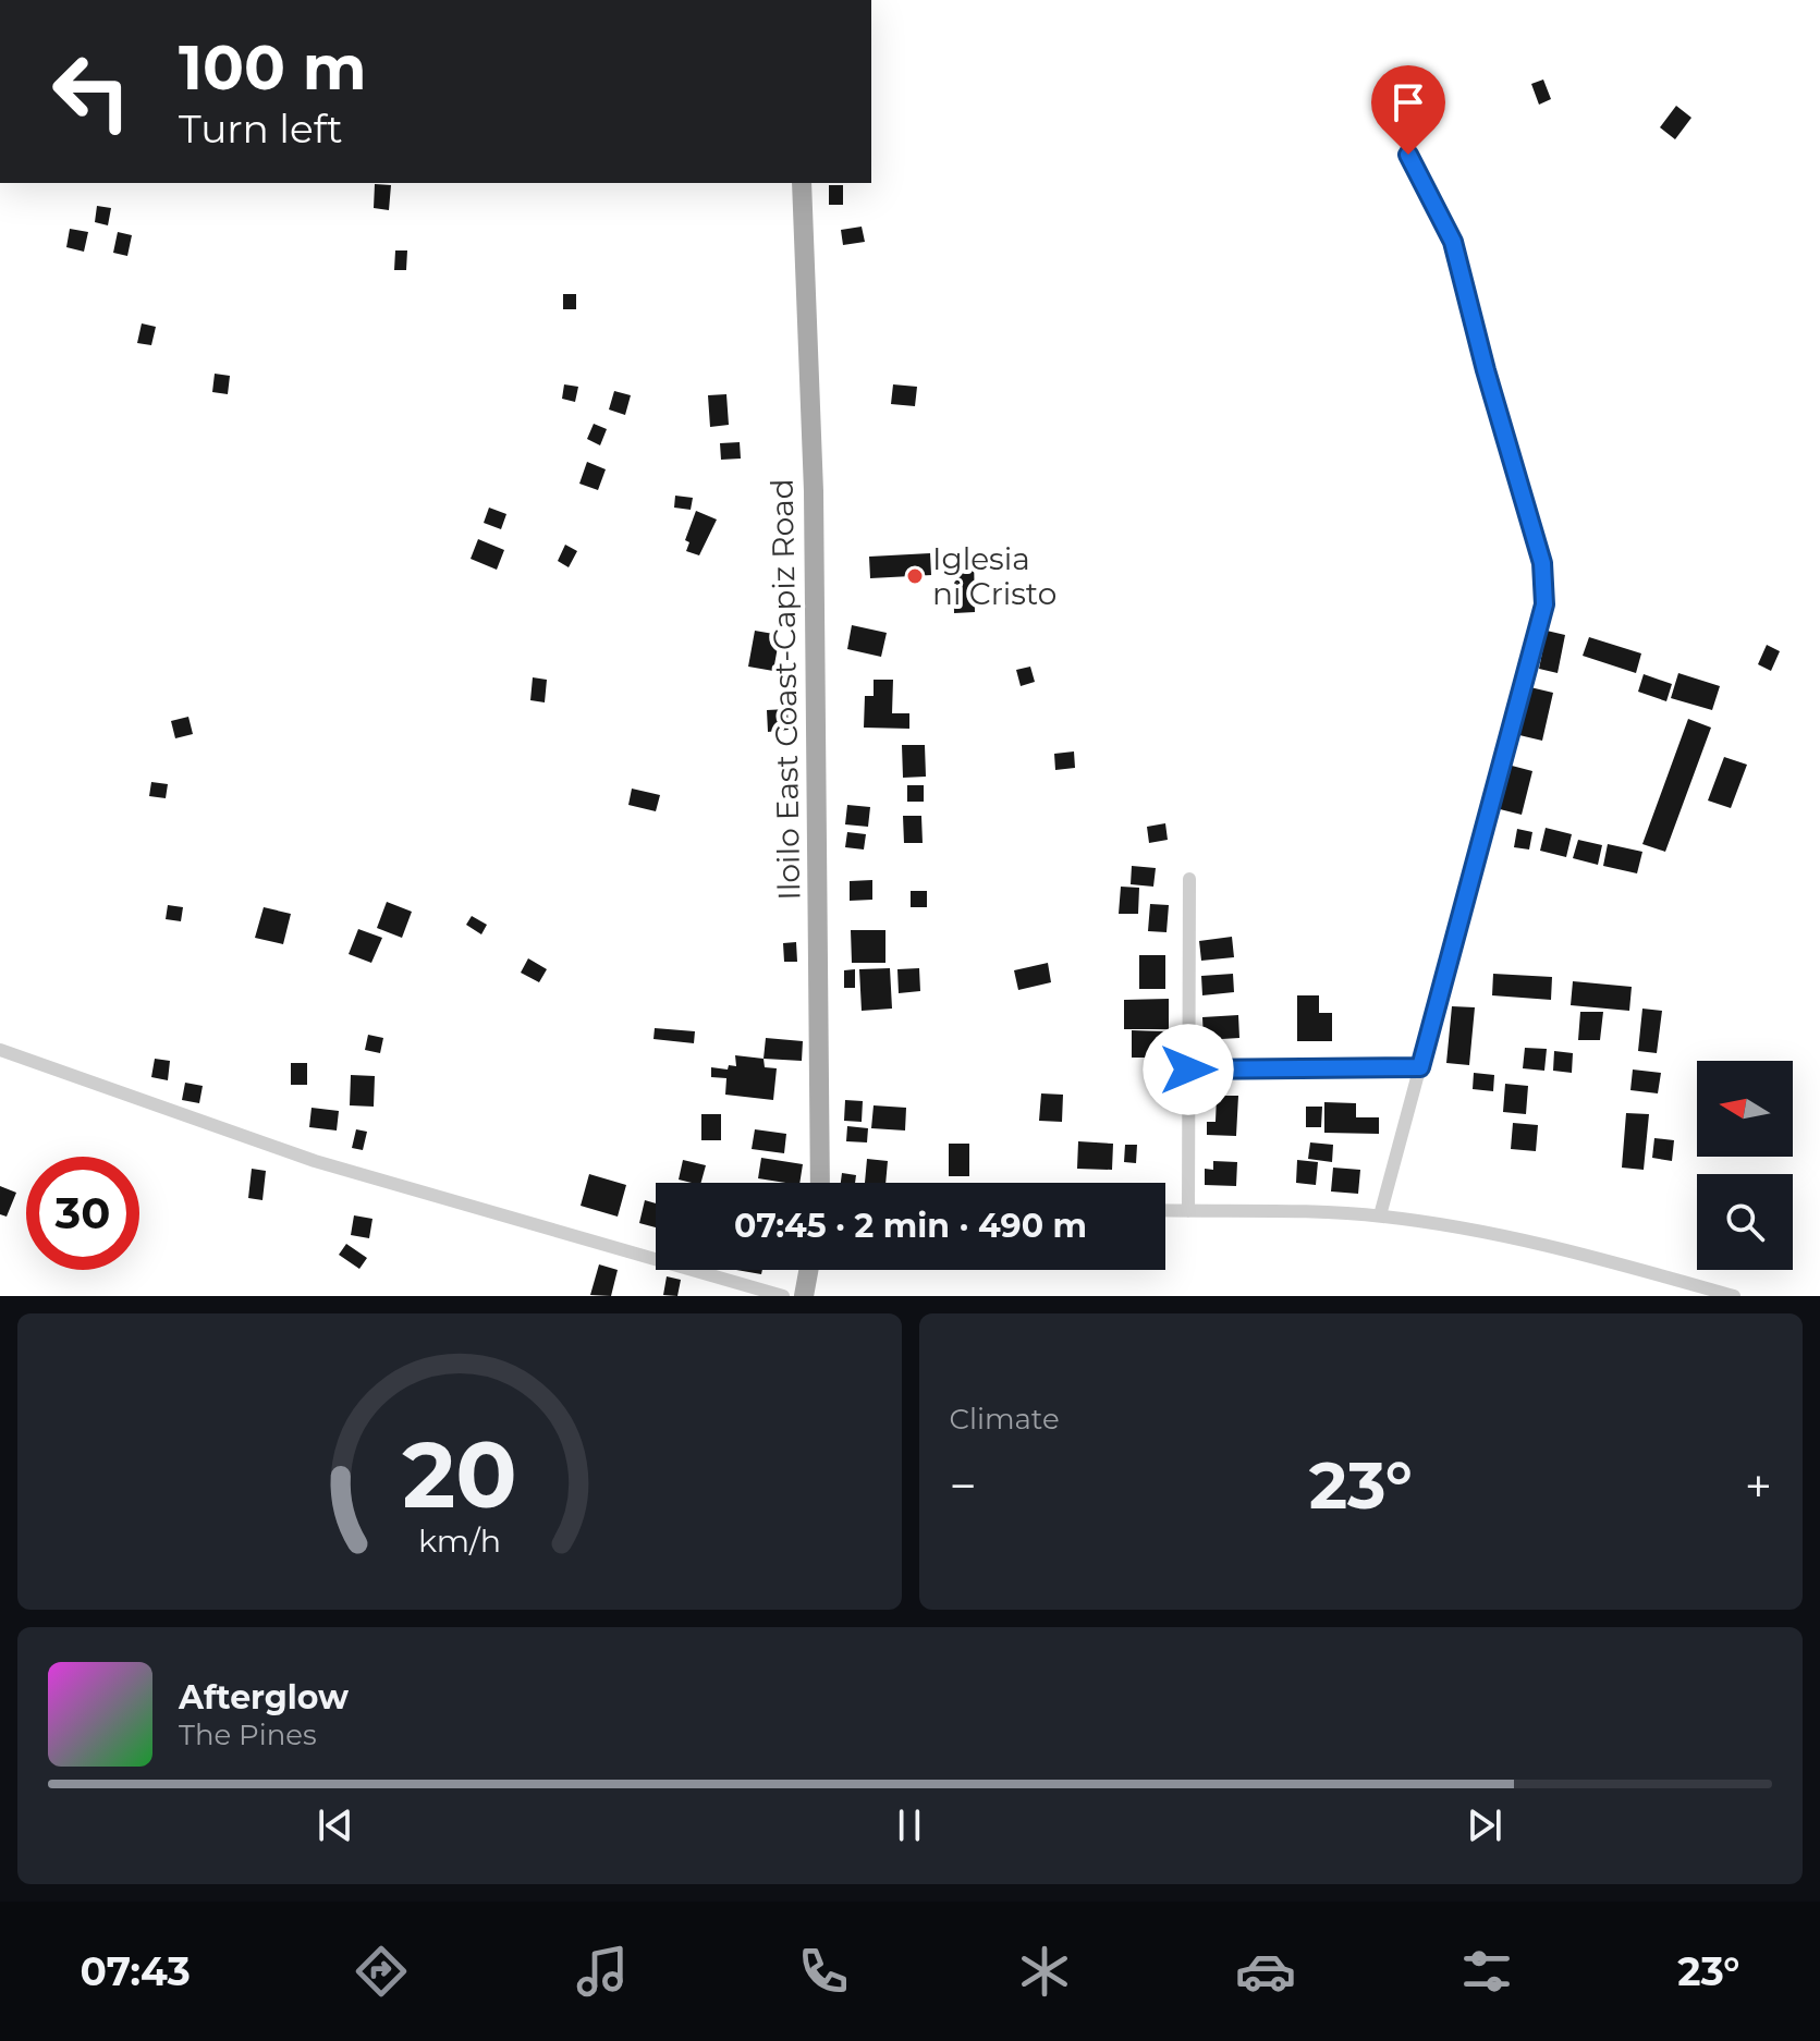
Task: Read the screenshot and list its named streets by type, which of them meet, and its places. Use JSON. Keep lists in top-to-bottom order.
{
  "streets": {
    "main road": ["Iloilo East Coast-Capiz Road"]
  },
  "places": ["Iglesia ni Cristo"],
  "north": "left",
  "page": {
    "turn": ["100 m", "Turn left"],
    "limit": "30",
    "trip": "07:45 · 2 min · 490 m",
    "tile": "Climate",
    "heat": ["−", "23°", "+"],
    "song": ["Afterglow", "The Pines"],
    "tabs": ["07:43", "23°"],
    "gauge": ["20", "km/h"]
  }
}
